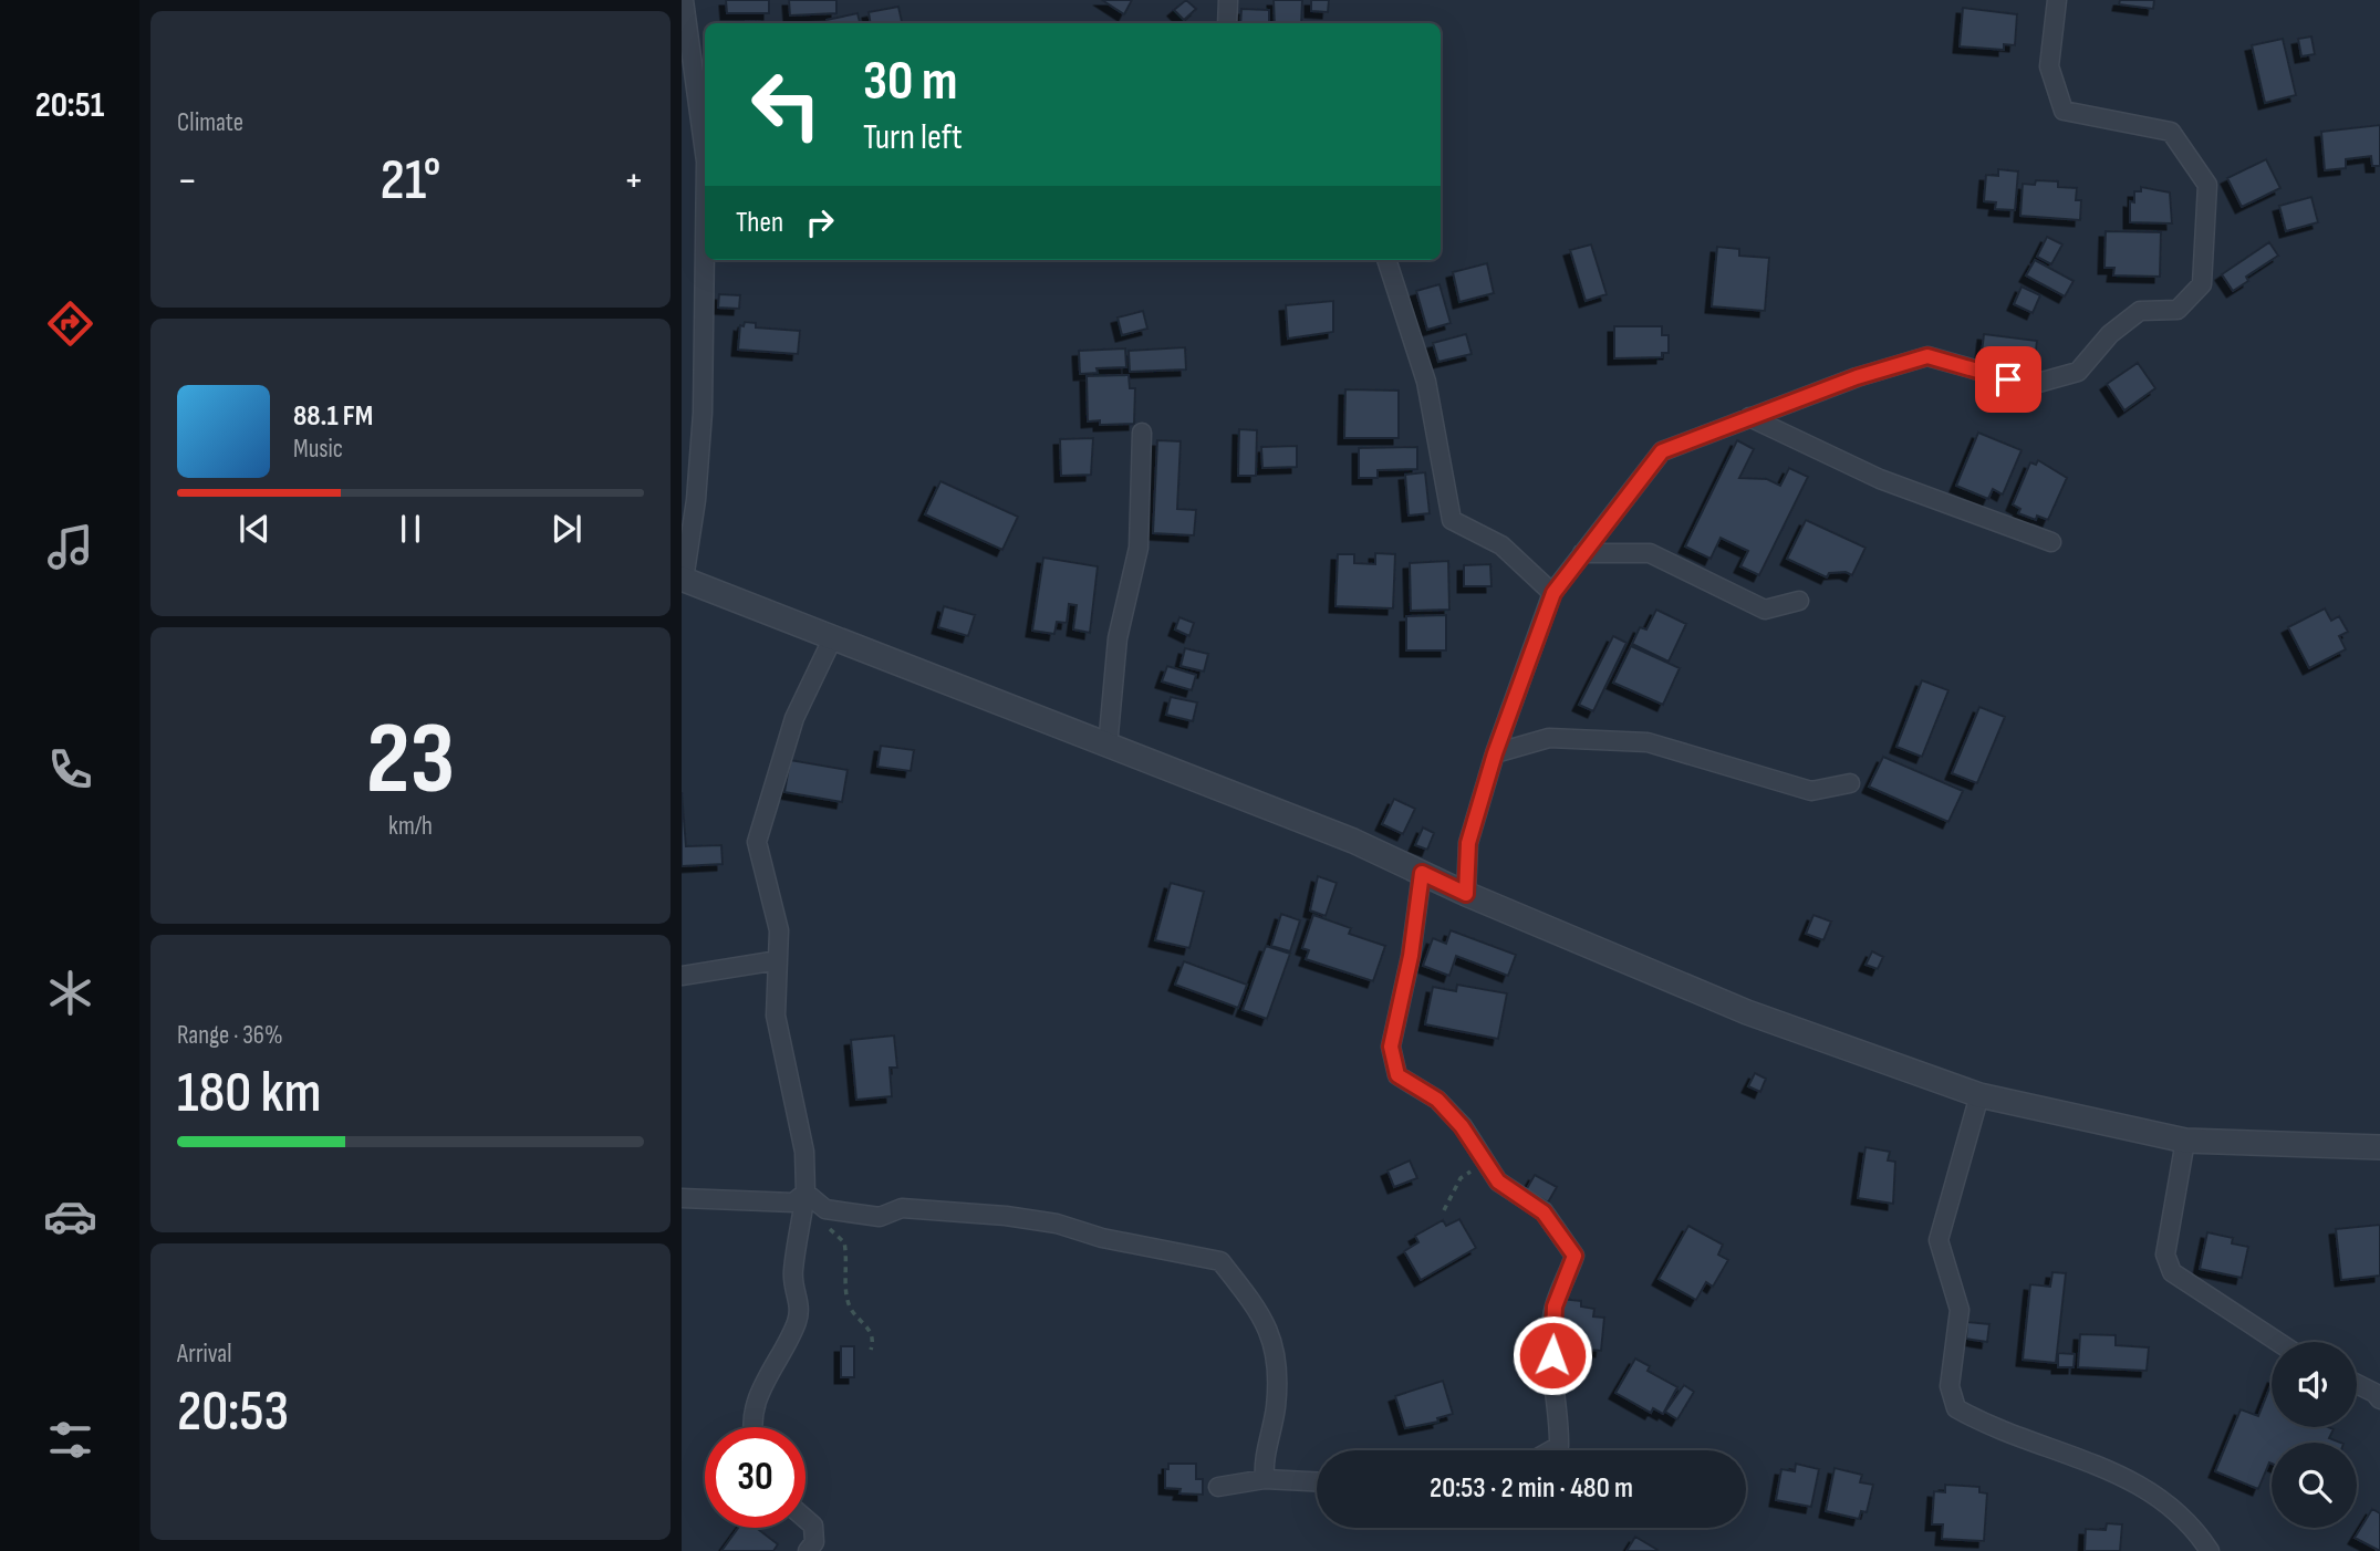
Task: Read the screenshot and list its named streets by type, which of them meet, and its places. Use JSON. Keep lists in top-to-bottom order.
{
  "page": {
    "tabs": "20:51",
    "tile": [
      "Climate",
      ["23", "km/h"],
      ["Range · 36%", "180 km"],
      ["Arrival", "20:53"]
    ],
    "turn": ["30 m", "Turn left"],
    "heat": ["−", "21°", "+"],
    "then": "Then",
    "song": ["88.1 FM", "Music"],
    "limit": "30",
    "trip": "20:53 · 2 min · 480 m"
  }
}
